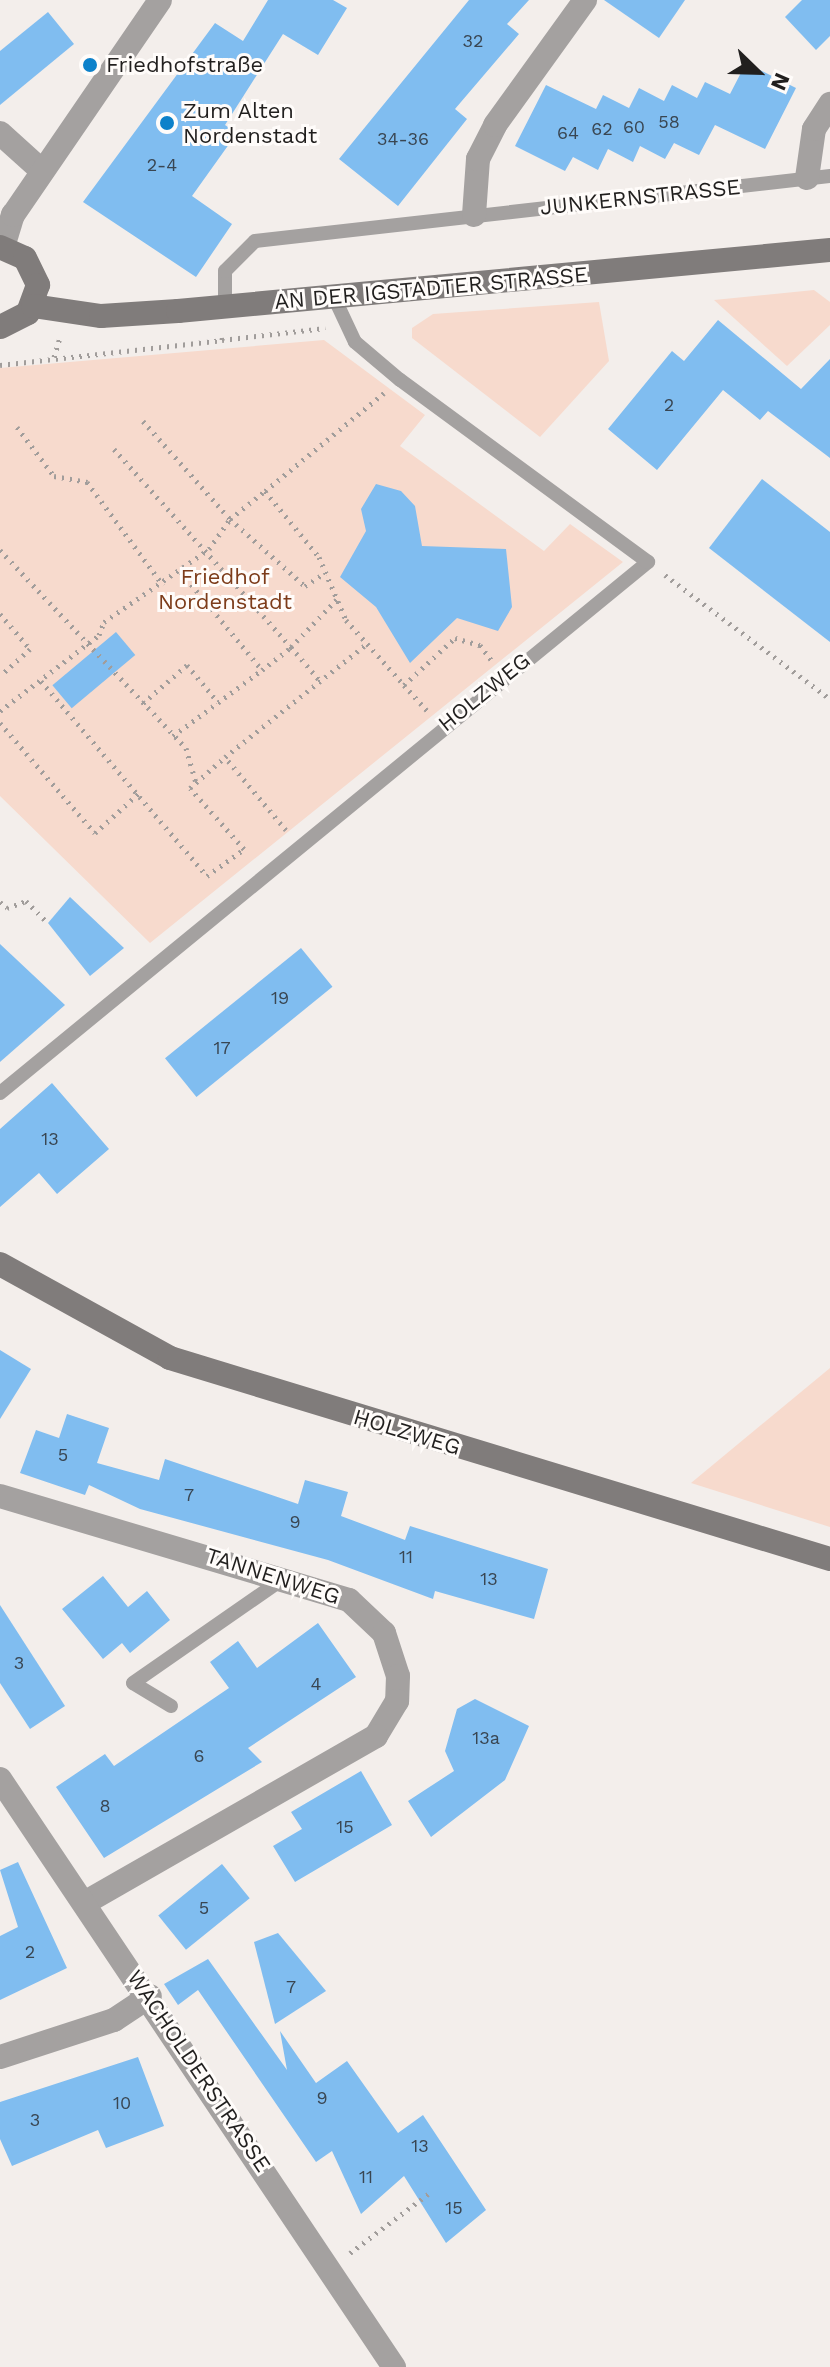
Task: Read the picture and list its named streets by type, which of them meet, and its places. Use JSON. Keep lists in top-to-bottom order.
{
  "streets": {
    "street": [
      "JUNKERNSTRASSE",
      "AN DER IGSTADTER STRASSE",
      "HOLZWEG",
      "TANNENWEG",
      "WACHOLDERSTRASSE"
    ]
  },
  "crossings": [
    ["JUNKERNSTRASSE", "AN DER IGSTADTER STRASSE"],
    ["TANNENWEG", "WACHOLDERSTRASSE"]
  ],
  "parks": ["Friedhof Nordenstadt"],
  "places": ["Friedhofstraße", "Zum Alten Nordenstadt"],
  "house_numbers": [
    "32",
    "58",
    "60",
    "62",
    "64",
    "34-36",
    "2-4",
    "2",
    "19",
    "17",
    "13",
    "5",
    "7",
    "9",
    "11",
    "13",
    "3",
    "4",
    "13a",
    "6",
    "8",
    "15",
    "5",
    "2",
    "7",
    "9",
    "10",
    "3",
    "13",
    "11",
    "15"
  ],
  "north": "bottom right"
}
